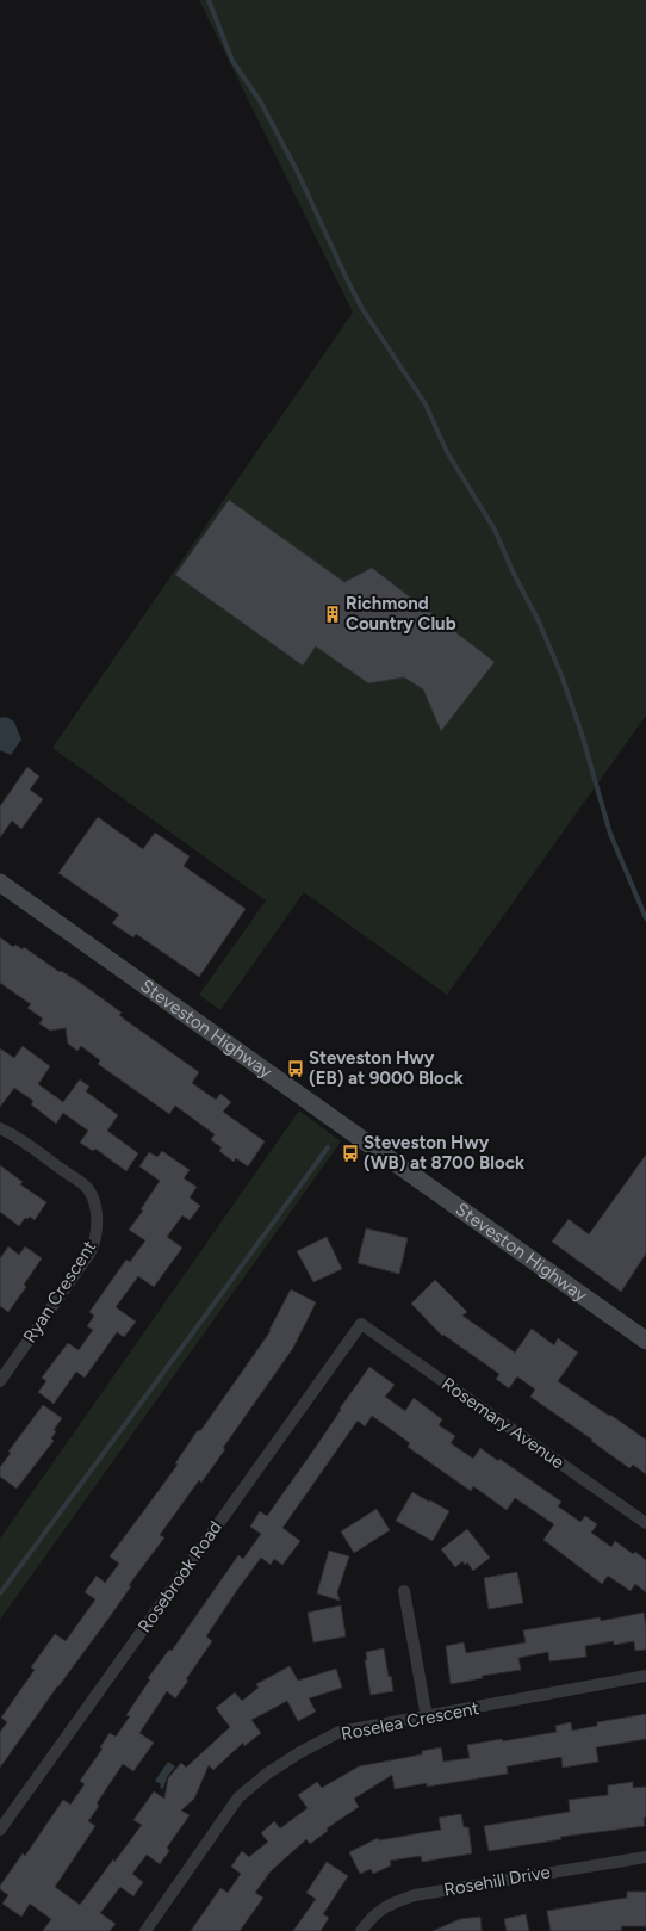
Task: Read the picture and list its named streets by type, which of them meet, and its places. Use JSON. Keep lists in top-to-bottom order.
{
  "streets": {
    "main road": ["Steveston Highway"],
    "street": [
      "Ryan Crescent",
      "Rosemary Avenue",
      "Rosebrook Road",
      "Roselea Crescent",
      "Rosehill Drive"
    ]
  },
  "crossings": [
    ["Rosemary Avenue", "Rosebrook Road"]
  ],
  "places": {
    "building": ["Richmond Country Club"],
    "bus stop": ["Steveston Hwy (EB) at 9000 Block", "Steveston Hwy (WB) at 8700 Block"]
  }
}
